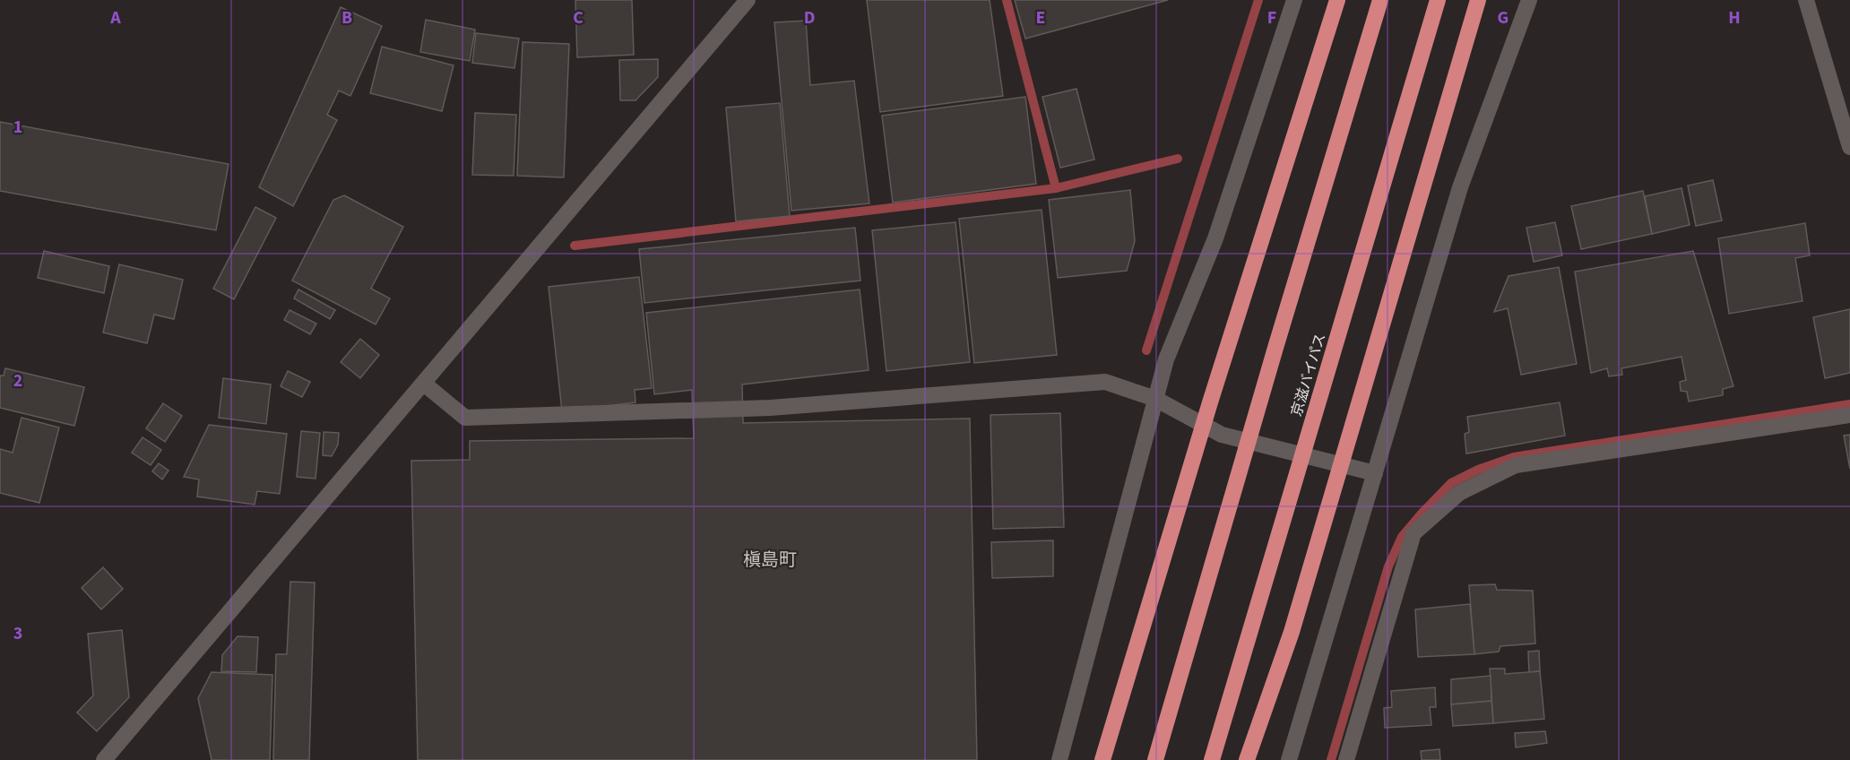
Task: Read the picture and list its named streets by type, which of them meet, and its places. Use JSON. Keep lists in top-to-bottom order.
{
  "streets": {
    "highway": ["京滋バイパス"]
  },
  "districts": ["槇島町"],
  "grid": {
    "columns": [
      "A",
      "B",
      "C",
      "D",
      "E",
      "F",
      "G",
      "H"
    ],
    "rows": ["1", "2", "3"]
  }
}
